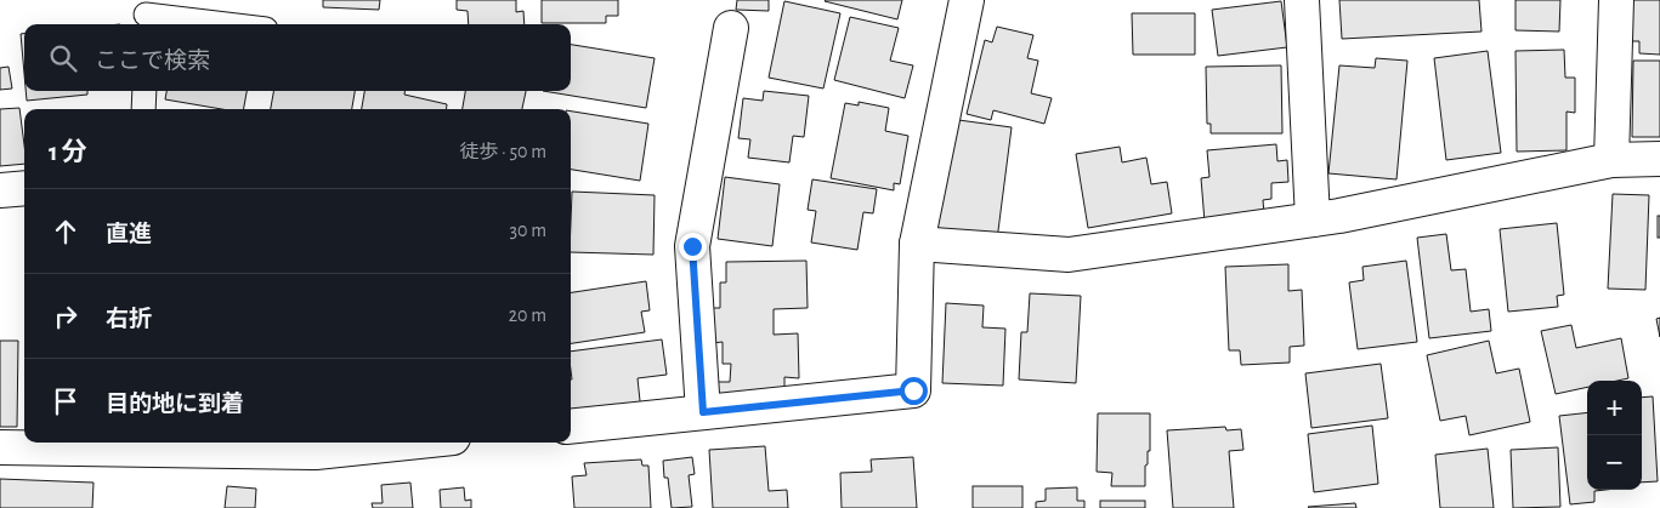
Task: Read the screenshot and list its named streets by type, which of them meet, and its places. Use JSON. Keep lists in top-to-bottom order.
{
  "page": {
    "search": "ここで検索",
    "heading": ["1 分", "徒歩 · 50 m"],
    "list": [
      ["直進", "30 m"],
      ["右折", "20 m"],
      "目的地に到着"
    ],
    "map_buttons": ["+", "−"]
  }
}
